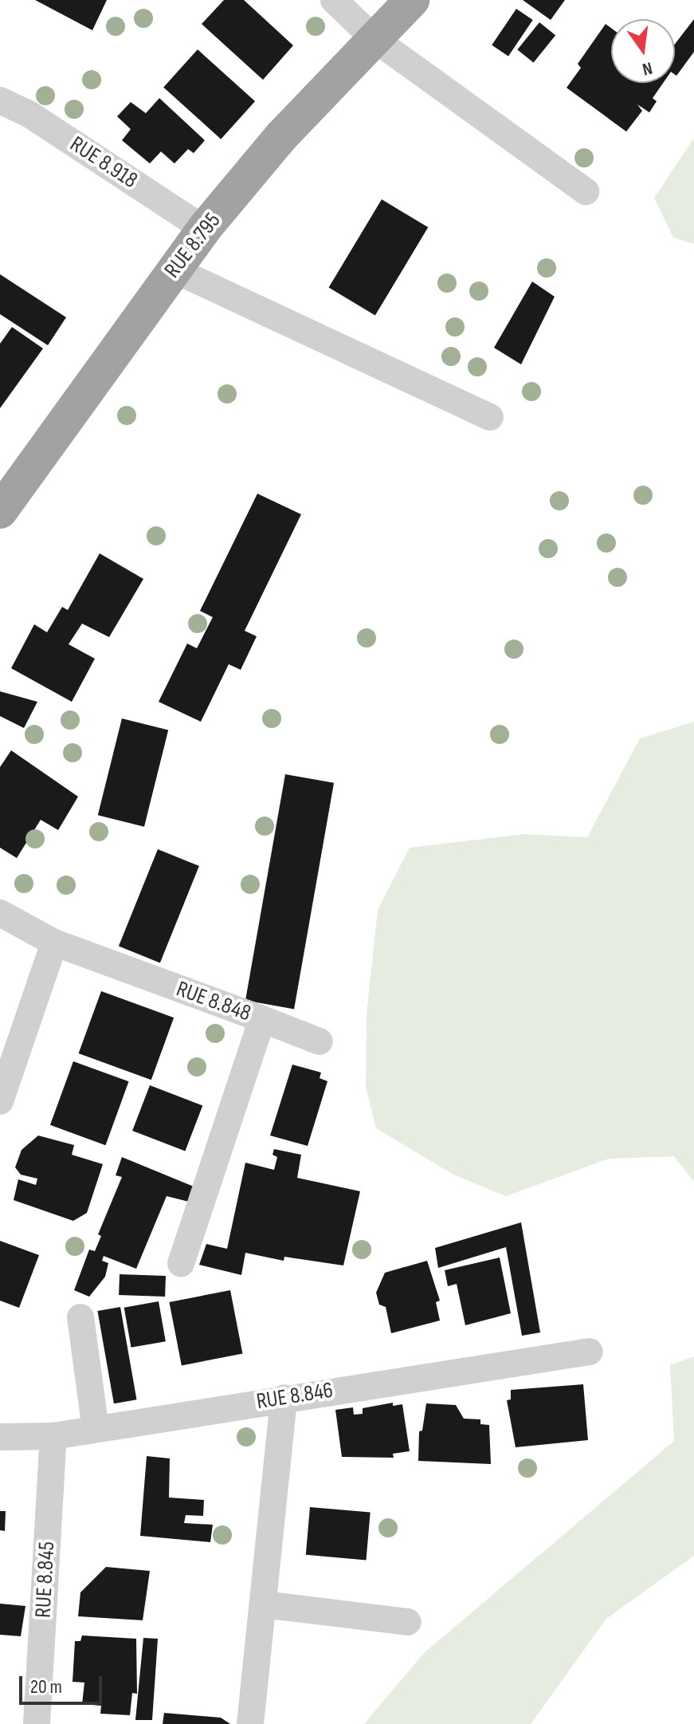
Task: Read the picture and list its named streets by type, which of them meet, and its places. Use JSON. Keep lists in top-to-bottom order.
{
  "streets": {
    "highway": ["RUE 8.795"],
    "street": [
      "RUE 8.918",
      "RUE 8.848",
      "RUE 8.846",
      "RUE 8.845"
    ]
  },
  "crossings": [
    ["RUE 8.918", "RUE 8.795"],
    ["RUE 8.846", "RUE 8.845"]
  ],
  "scale_bar": "20 m",
  "north": "bottom"
}
